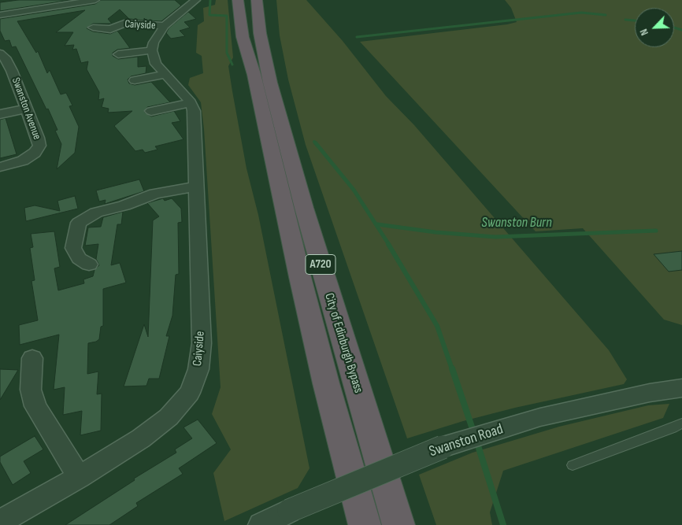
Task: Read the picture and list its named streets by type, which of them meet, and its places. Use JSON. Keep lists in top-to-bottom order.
{
  "streets": {
    "highway": ["A720", "City of Edinburgh Bypass"],
    "street": ["Caiyside", "Swanston Avenue", "Swanston Road"]
  },
  "water": ["Swanston Burn"],
  "north": "bottom left"
}
